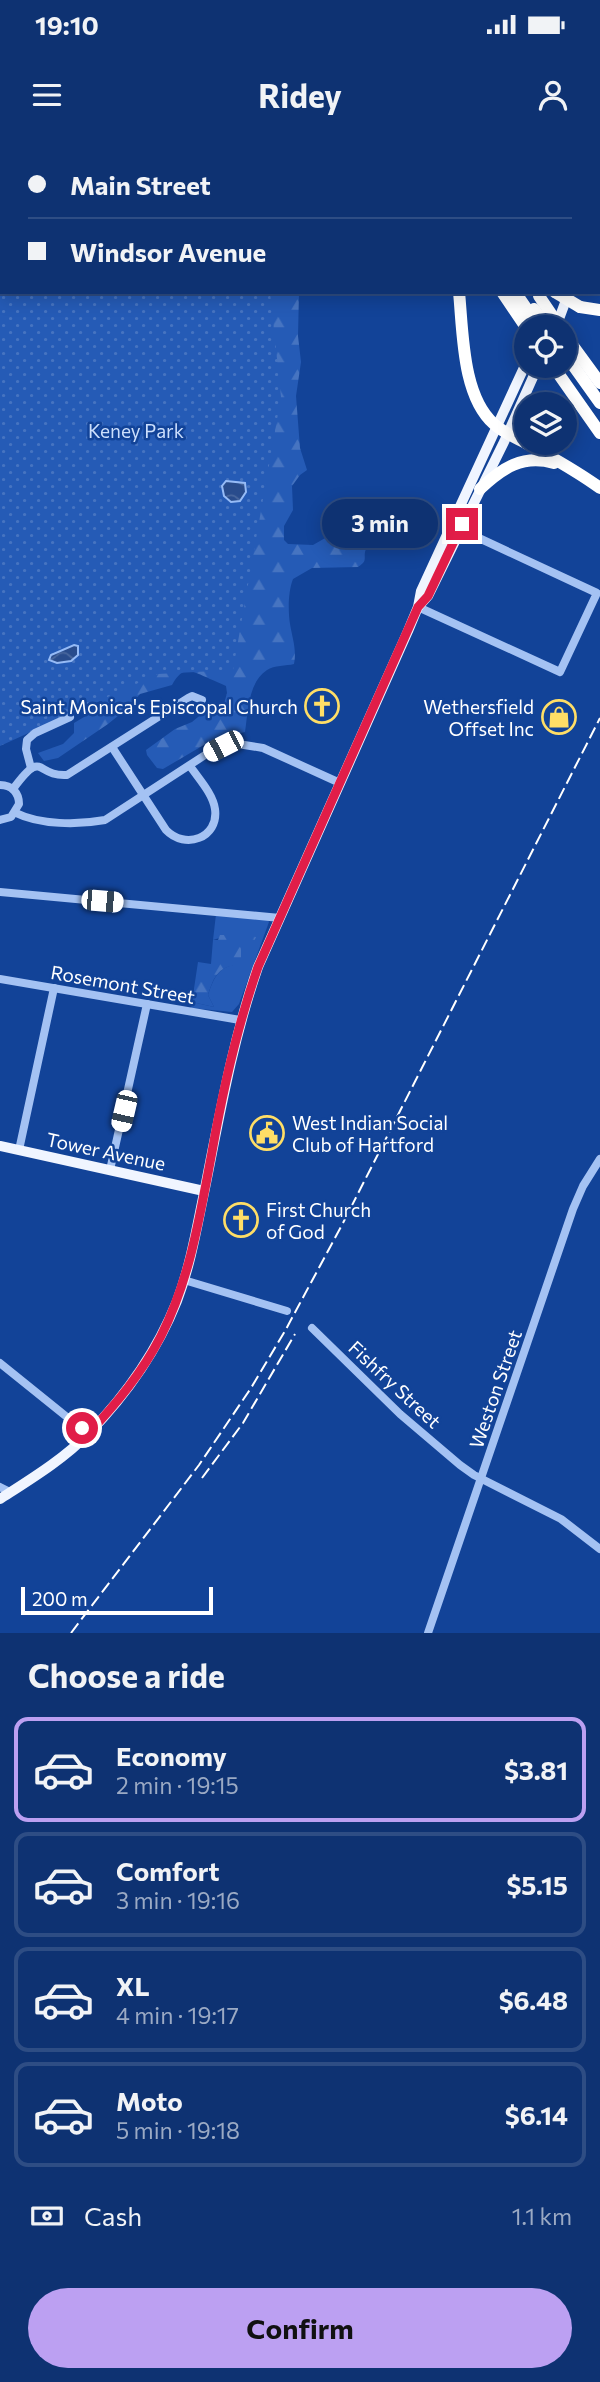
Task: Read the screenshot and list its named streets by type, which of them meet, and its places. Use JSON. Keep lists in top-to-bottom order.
{
  "streets": {
    "main road": ["Tower Avenue"],
    "street": ["Rosemont Street", "Fishfry Street", "Weston Street"]
  },
  "crossings": [
    ["Fishfry Street", "Weston Street"]
  ],
  "parks": ["Keney Park"],
  "places": {
    "church": ["Saint Monica's Episcopal Church", "First Church of God"],
    "shop": ["Wethersfield Offset Inc"],
    "public building": ["West Indian Social Club of Hartford"]
  },
  "scale_bar": "200 m",
  "page": {
    "status": "19:10",
    "header": "Ridey",
    "banner": ["Main Street", "Windsor Avenue"],
    "bubble": "3 min",
    "scale": "200 m",
    "heading": "Choose a ride",
    "list": [
      {
        "name": "Economy",
        "note": "2 min · 19:15",
        "value": "$3.81"
      },
      {
        "name": "Comfort",
        "note": "3 min · 19:16",
        "value": "$5.15"
      },
      {
        "name": "XL",
        "note": "4 min · 19:17",
        "value": "$6.48"
      },
      {
        "name": "Moto",
        "note": "5 min · 19:18",
        "value": "$6.14"
      }
    ],
    "pay": ["Cash", "1.1 km"],
    "buttons": "Confirm"
  }
}
